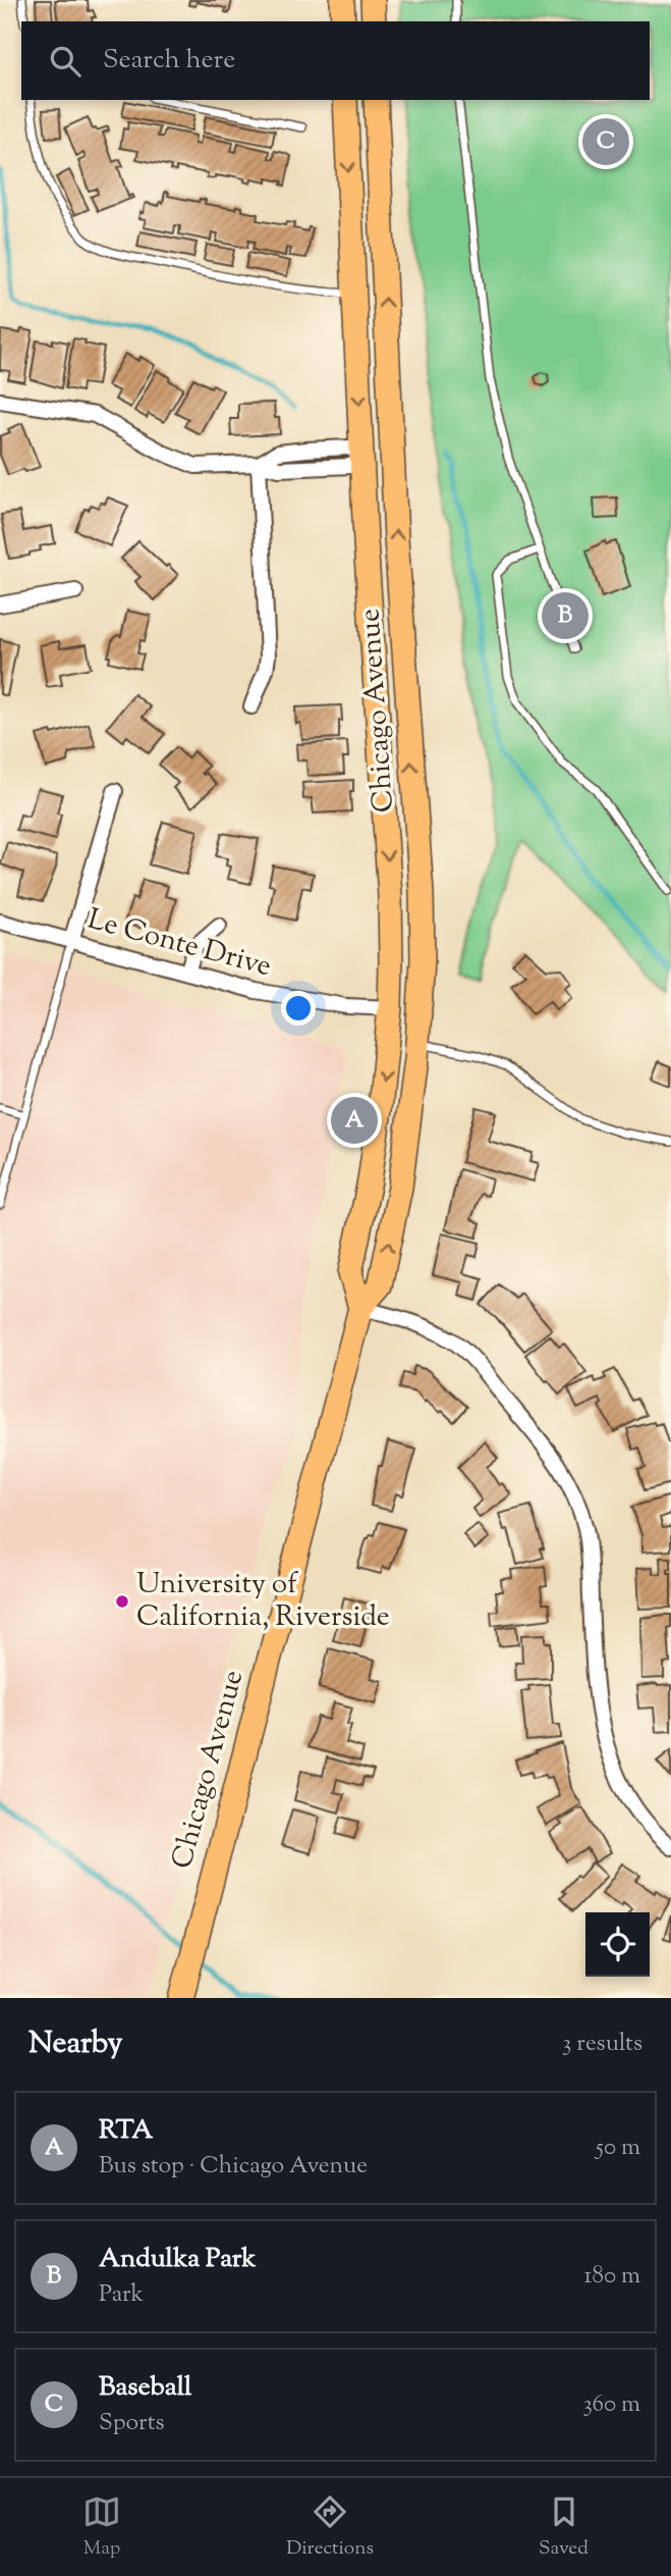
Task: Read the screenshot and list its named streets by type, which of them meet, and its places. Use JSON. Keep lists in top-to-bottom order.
{
  "streets": {
    "main road": ["Chicago Avenue"],
    "street": ["Le Conte Drive"]
  },
  "crossings": [
    ["Chicago Avenue", "Le Conte Drive"]
  ],
  "places": ["University of California, Riverside"],
  "page": {
    "search": "Search here",
    "pins": ["C", "B", "A"],
    "heading": ["Nearby", "3 results"],
    "list": [
      {
        "mark": "A",
        "name": "RTA",
        "note": "Bus stop · Chicago Avenue",
        "value": "50 m"
      },
      {
        "mark": "B",
        "name": "Andulka Park",
        "note": "Park",
        "value": "180 m"
      },
      {
        "mark": "C",
        "name": "Baseball",
        "note": "Sports",
        "value": "360 m"
      }
    ],
    "nav": ["Map", "Directions", "Saved"]
  }
}
